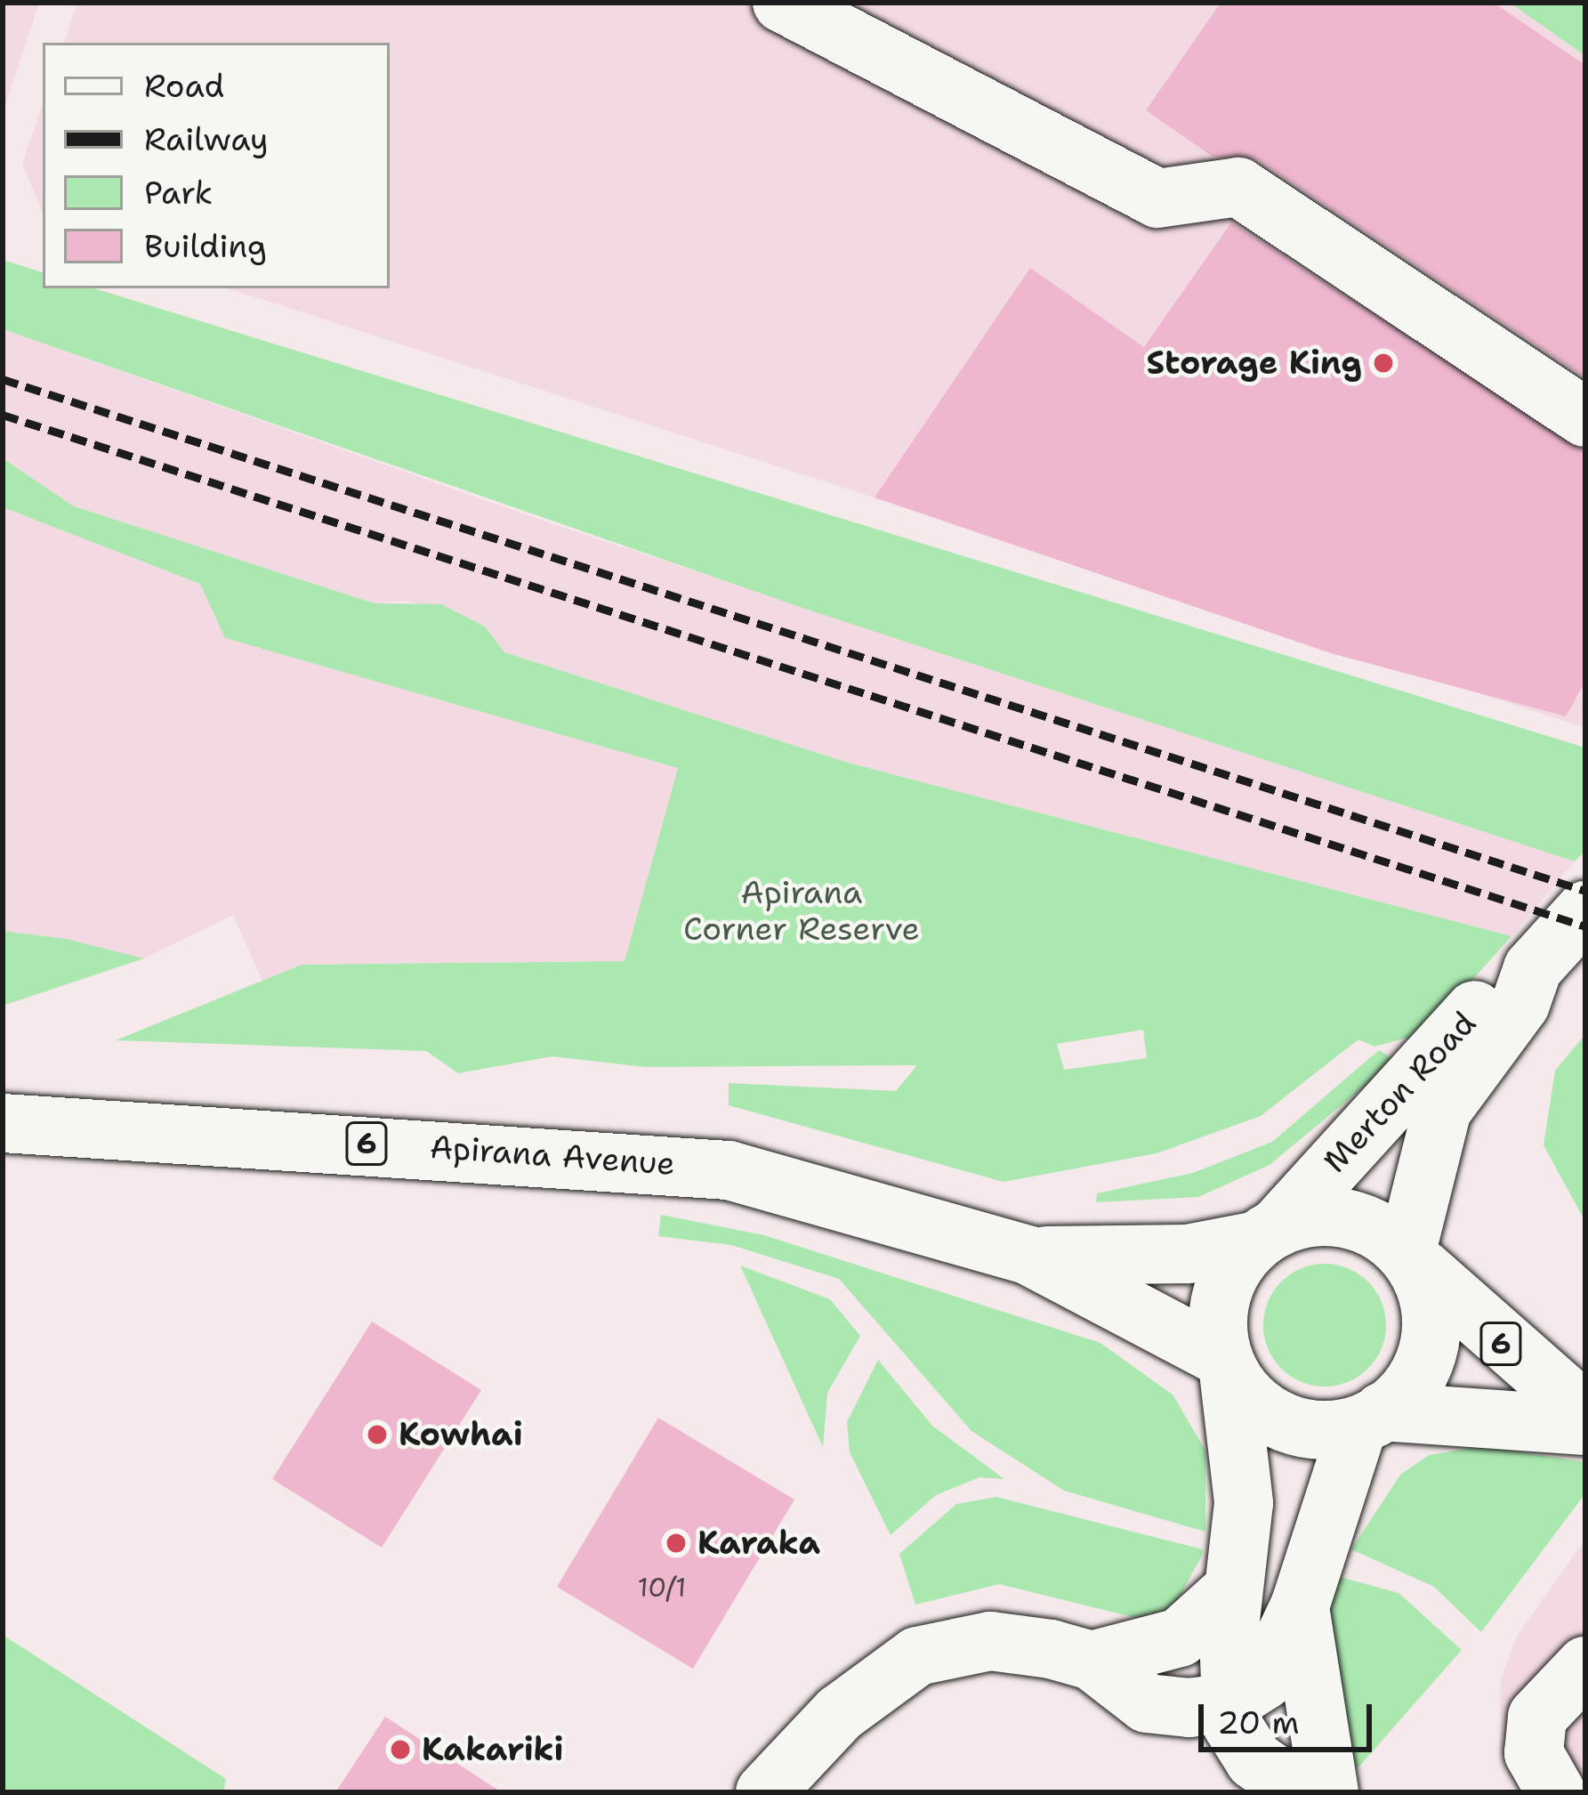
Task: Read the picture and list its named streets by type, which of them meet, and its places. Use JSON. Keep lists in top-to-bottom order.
{
  "streets": {
    "main road": ["Merton Road", "6", "Apirana Avenue"]
  },
  "crossings": [
    ["Merton Road", "6"],
    ["Merton Road", "Apirana Avenue"],
    ["6", "Apirana Avenue"]
  ],
  "parks": ["Apirana Corner Reserve"],
  "places": [
    "Storage King",
    "Kowhai",
    "Karaka",
    "Kakariki"
  ],
  "house_numbers": ["10/1"],
  "legend": [
    "Road",
    "Railway",
    "Park",
    "Building"
  ],
  "scale_bar": "20 m"
}
